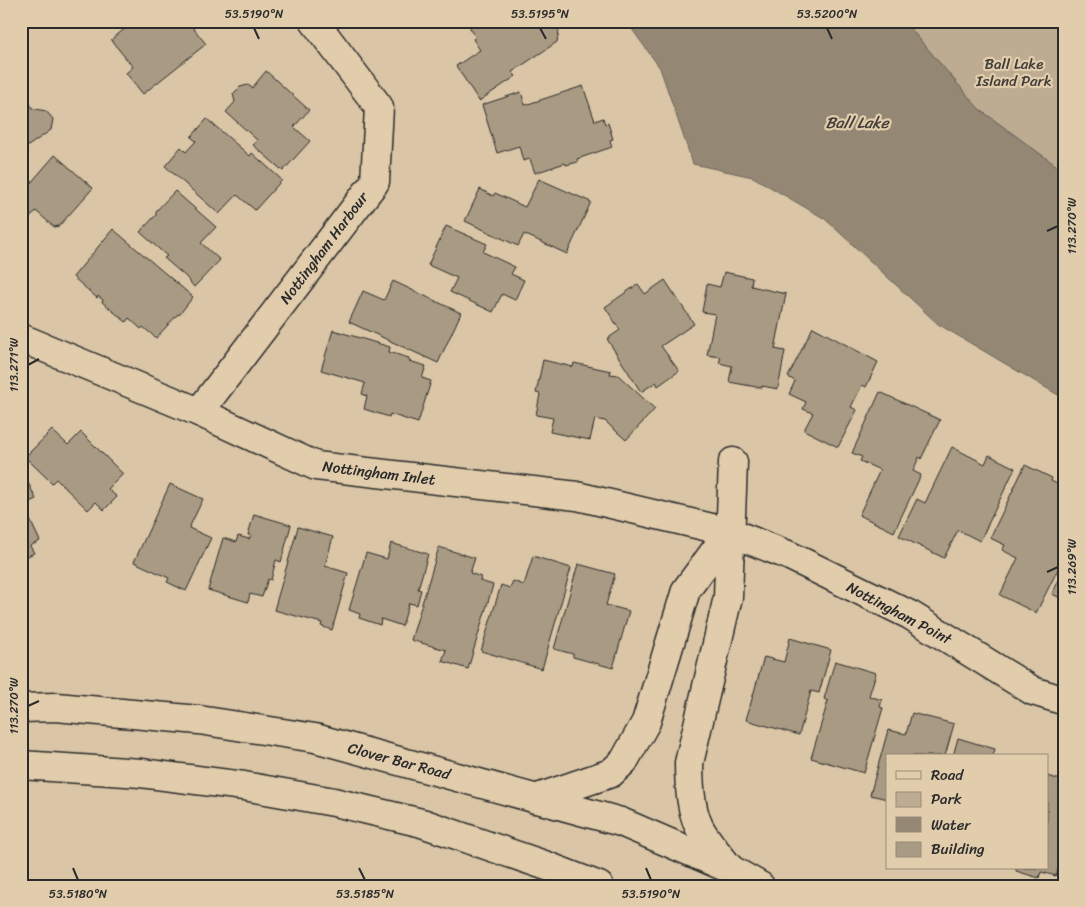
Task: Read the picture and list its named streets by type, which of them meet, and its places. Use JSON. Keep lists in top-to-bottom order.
{
  "streets": {
    "street": [
      "Nottingham Harbour",
      "Nottingham Inlet",
      "Nottingham Point",
      "Clover Bar Road"
    ]
  },
  "crossings": [
    ["Nottingham Harbour", "Nottingham Inlet"],
    ["Nottingham Inlet", "Nottingham Point"]
  ],
  "water": ["Ball Lake"],
  "parks": ["Ball Lake Island Park"],
  "legend": [
    "Road",
    "Park",
    "Water",
    "Building"
  ],
  "coordinates": [
    "53.5190°N",
    "53.5195°N",
    "53.5200°N",
    "113.270°W",
    "113.271°W",
    "113.269°W",
    "53.5180°N",
    "53.5185°N"
  ]
}
